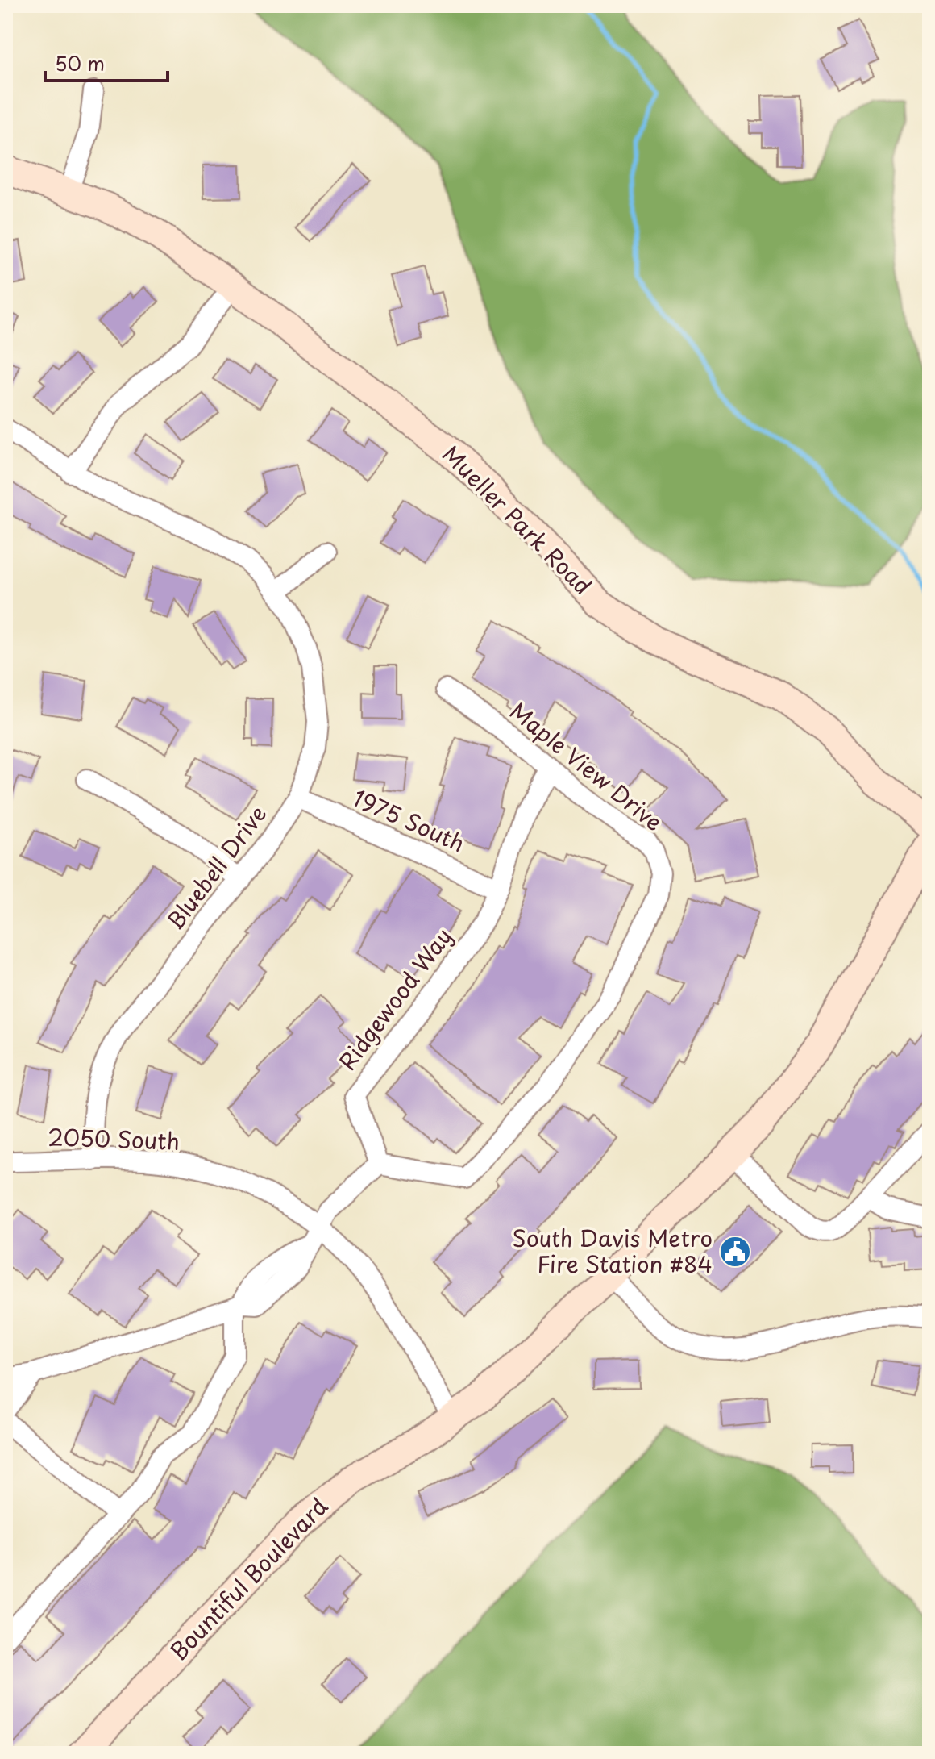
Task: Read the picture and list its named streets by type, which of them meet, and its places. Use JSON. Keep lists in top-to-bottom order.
{
  "streets": {
    "main road": ["Mueller Park Road", "Bountiful Boulevard"],
    "street": [
      "Maple View Drive",
      "1975 South",
      "Bluebell Drive",
      "Ridgewood Way",
      "2050 South"
    ]
  },
  "crossings": [
    ["Maple View Drive", "Ridgewood Way"],
    ["1975 South", "Bluebell Drive"],
    ["1975 South", "Ridgewood Way"],
    ["Bluebell Drive", "2050 South"],
    ["2050 South", "Bountiful Boulevard"]
  ],
  "places": {
    "public building": ["South Davis Metro Fire Station #84"]
  },
  "scale_bar": "50 m"
}
